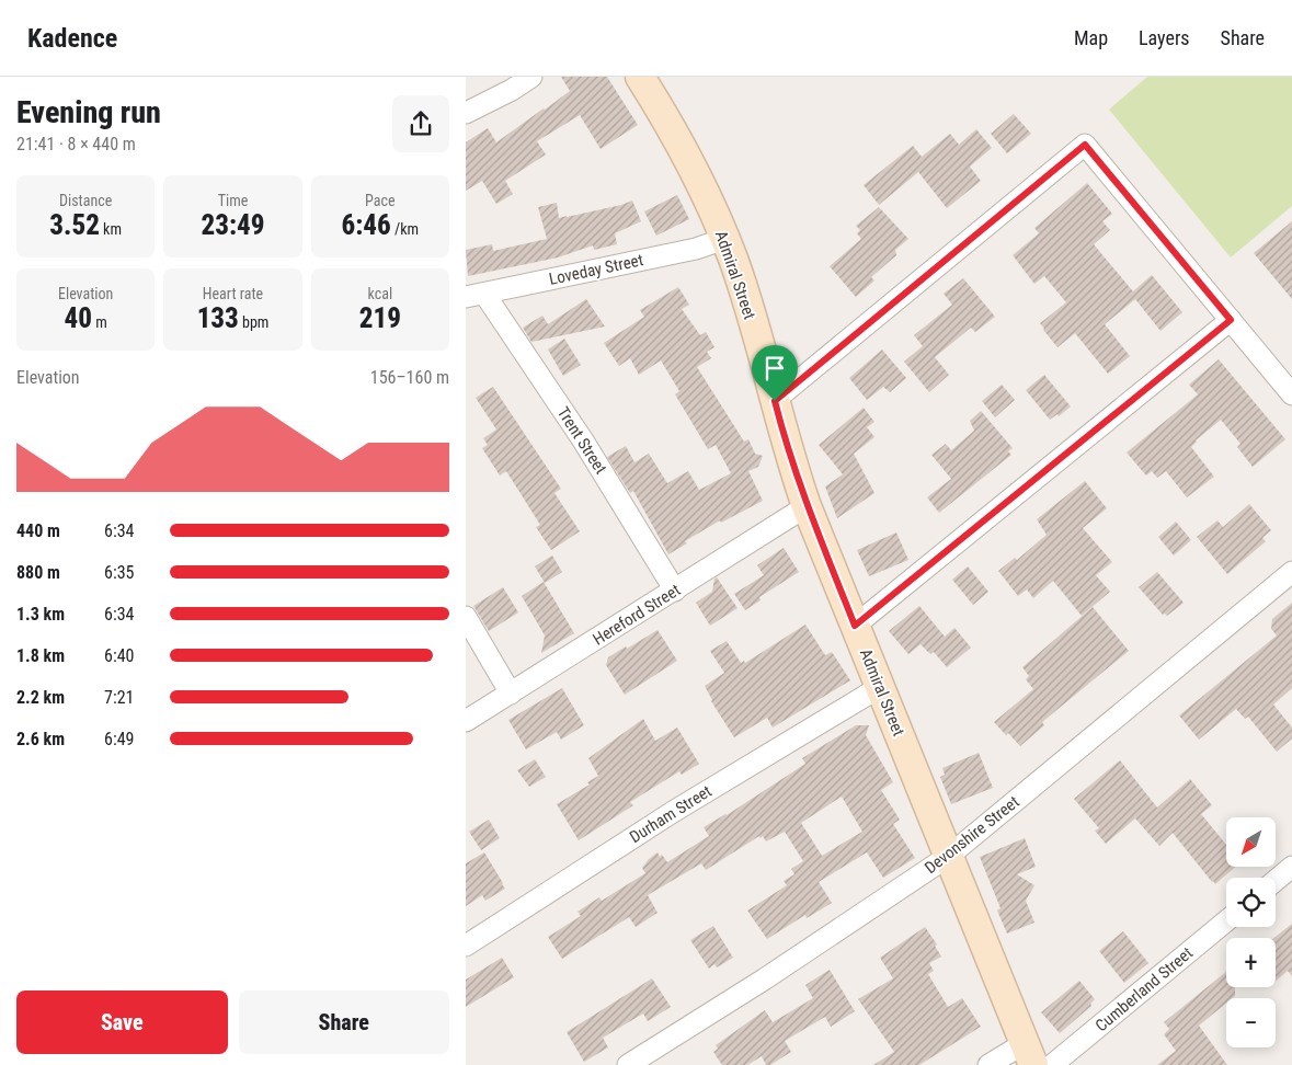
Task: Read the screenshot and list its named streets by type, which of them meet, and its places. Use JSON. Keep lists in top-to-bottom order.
{
  "streets": {
    "main road": ["Admiral Street"],
    "street": [
      "Loveday Street",
      "Trent Street",
      "Hereford Street",
      "Durham Street",
      "Devonshire Street",
      "Cumberland Street"
    ]
  },
  "crossings": [
    ["Loveday Street", "Admiral Street"],
    ["Loveday Street", "Trent Street"],
    ["Admiral Street", "Hereford Street"],
    ["Admiral Street", "Durham Street"],
    ["Admiral Street", "Devonshire Street"],
    ["Trent Street", "Hereford Street"]
  ],
  "north": "bottom left",
  "page": {
    "header": "Kadence",
    "nav": ["Map", "Layers", "Share"],
    "heading": ["Evening run", "21:41 · 8 × 440 m"],
    "stats": [
      ["Distance", "3.52 km"],
      ["Time", "23:49"],
      ["Pace", "6:46 /km"],
      ["Elevation", "40 m"],
      ["Heart rate", "133 bpm"],
      ["kcal", "219"]
    ],
    "chart": ["Elevation", "156–160 m"],
    "list": [
      {
        "name": "440 m",
        "note": "6:34"
      },
      {
        "name": "880 m",
        "note": "6:35"
      },
      {
        "name": "1.3 km",
        "note": "6:34"
      },
      {
        "name": "1.8 km",
        "note": "6:40"
      },
      {
        "name": "2.2 km",
        "note": "7:21"
      },
      {
        "name": "2.6 km",
        "note": "6:49"
      }
    ],
    "map_buttons": ["+", "−"],
    "buttons": ["Save", "Share"]
  }
}
